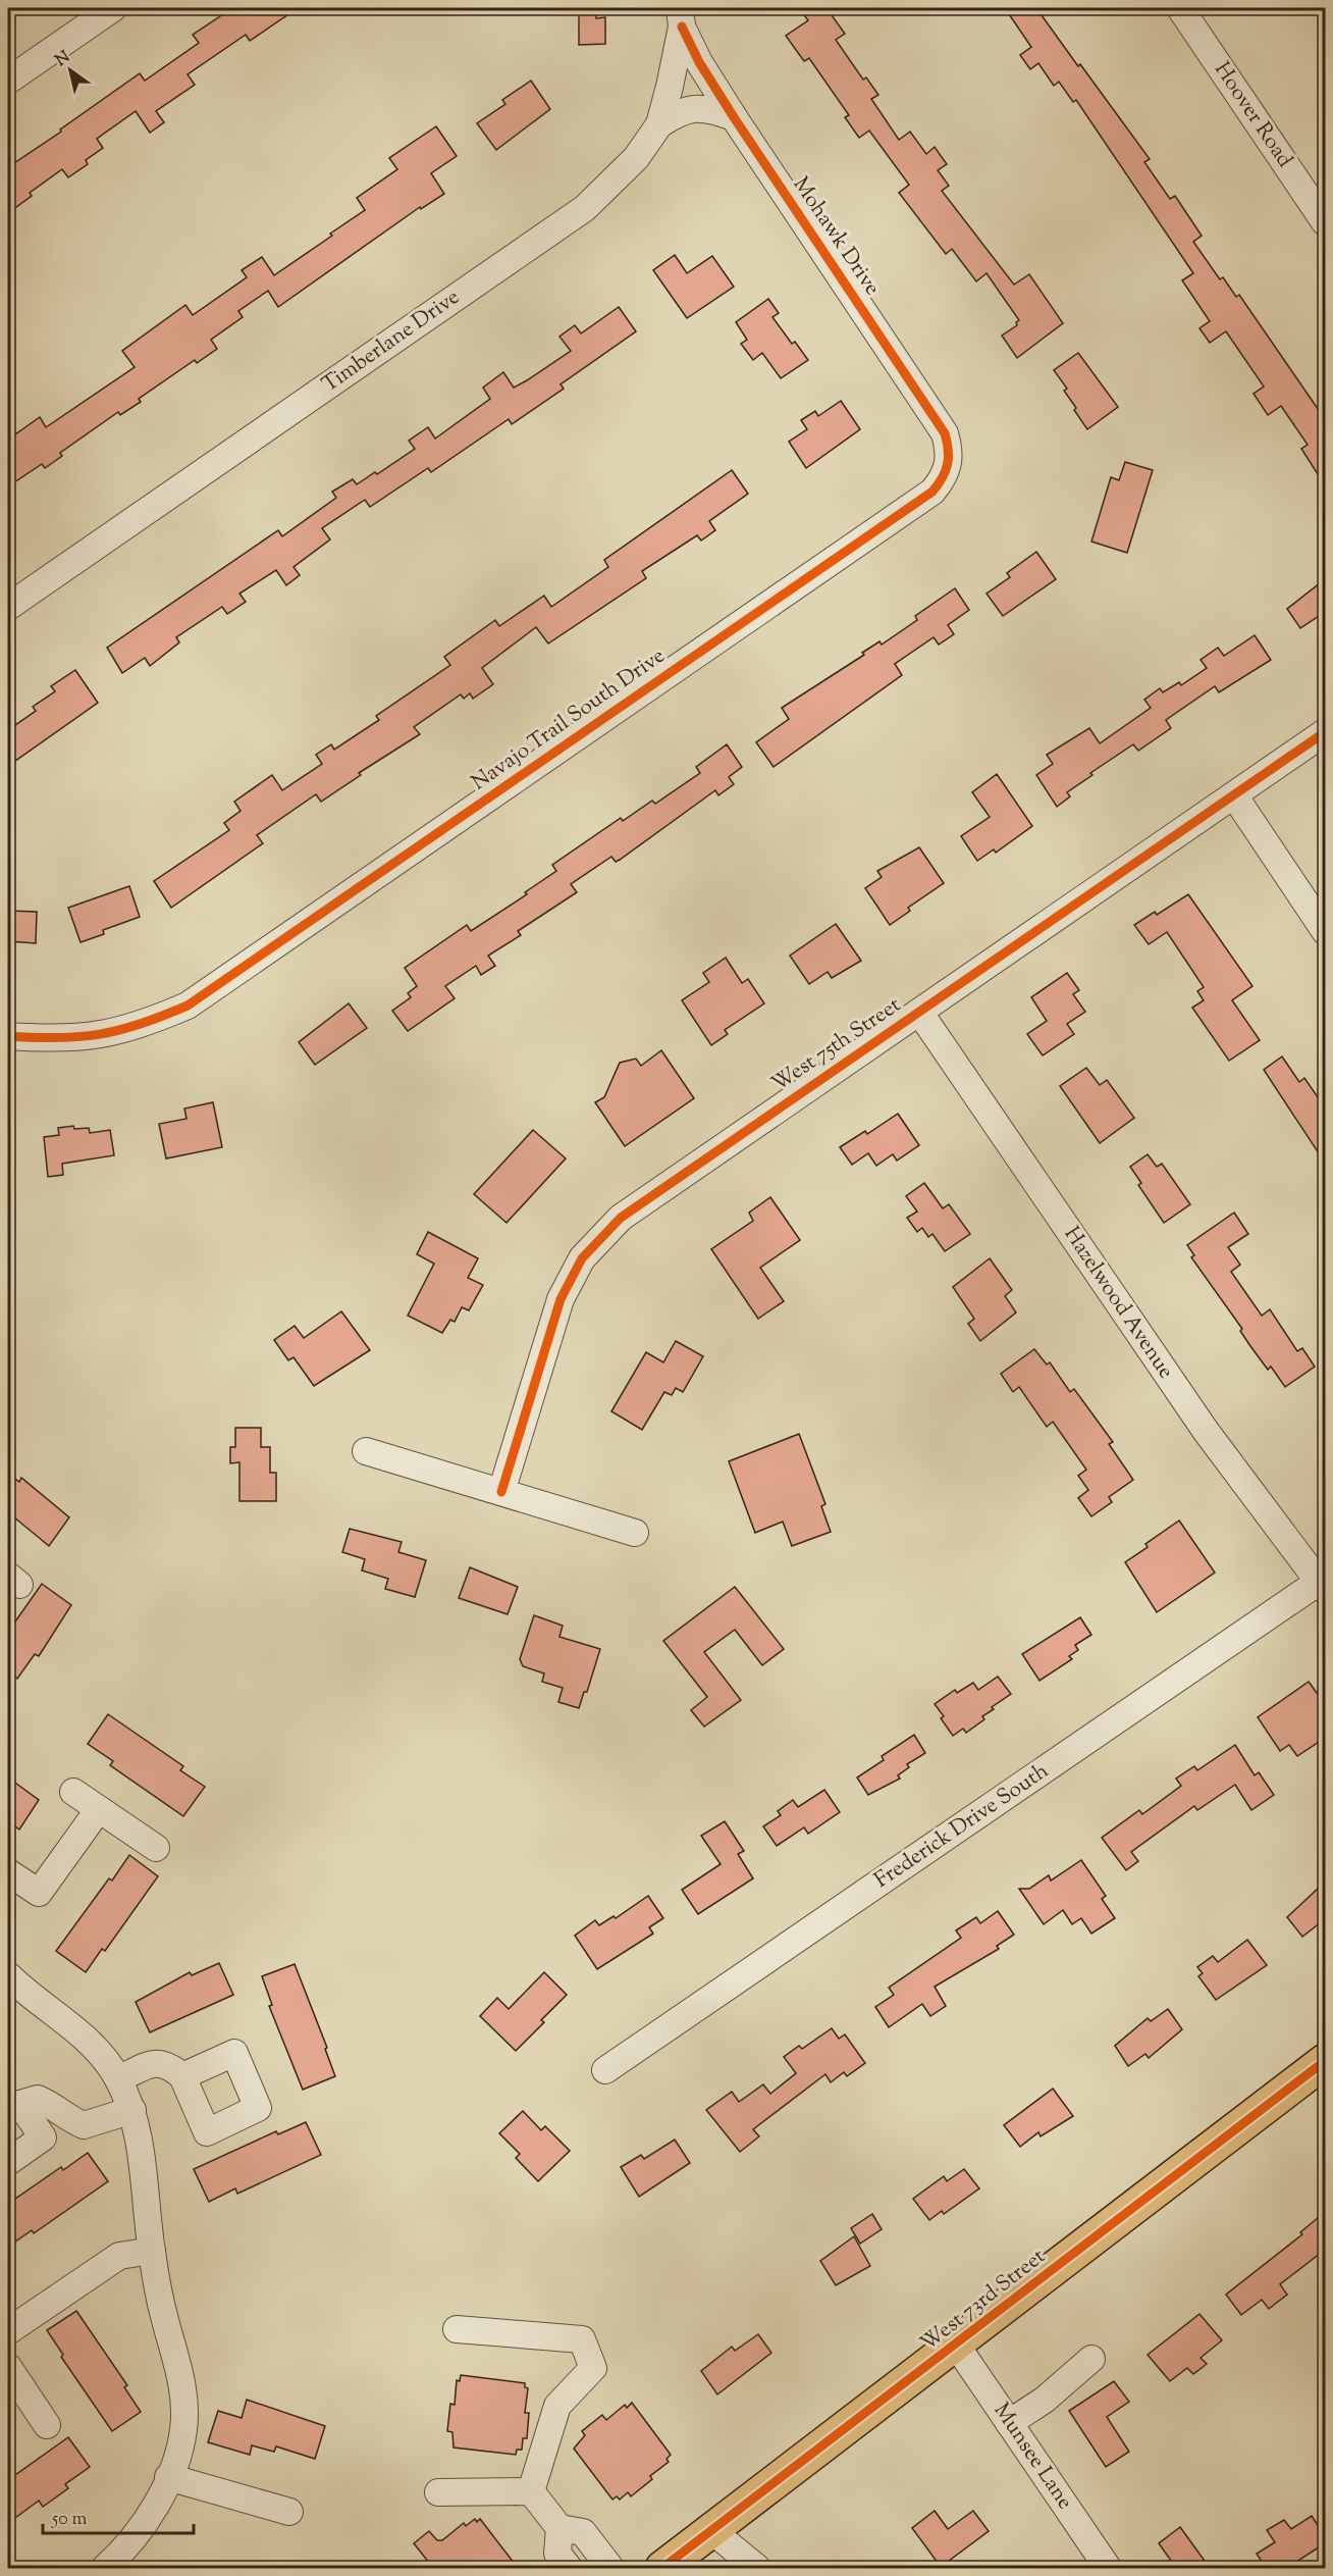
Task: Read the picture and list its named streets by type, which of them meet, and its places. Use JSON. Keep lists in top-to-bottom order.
{
  "streets": {
    "main road": ["West 73rd Street"],
    "street": [
      "Hoover Road",
      "Mohawk Drive",
      "Timberlane Drive",
      "Navajo Trail South Drive",
      "West 75th Street",
      "Hazelwood Avenue",
      "Frederick Drive South",
      "Munsee Lane"
    ]
  },
  "crossings": [
    ["Mohawk Drive", "Timberlane Drive"],
    ["Mohawk Drive", "Navajo Trail South Drive"],
    ["West 75th Street", "Hazelwood Avenue"],
    ["Hazelwood Avenue", "Frederick Drive South"],
    ["West 73rd Street", "Munsee Lane"]
  ],
  "scale_bar": "50 m",
  "north": "top left"
}
